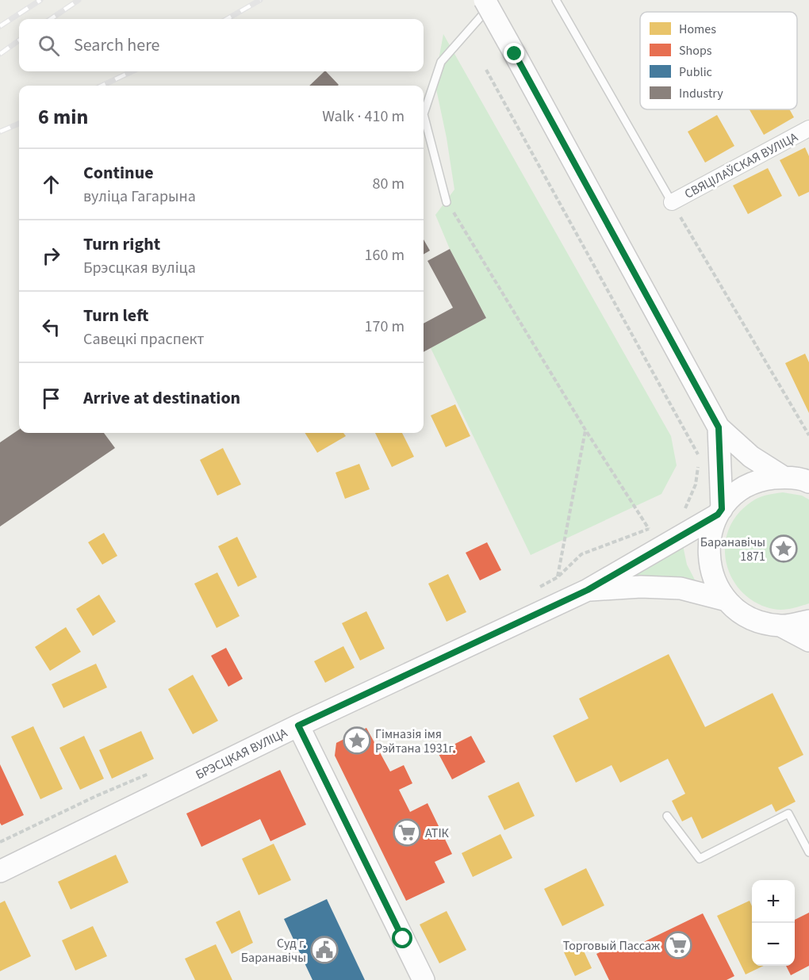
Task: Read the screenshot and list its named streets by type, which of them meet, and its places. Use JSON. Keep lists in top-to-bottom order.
{
  "streets": {
    "main road": ["БРЭСЦКАЯ ВУЛІЦА"],
    "street": ["СВЯЦІЛАЎСКАЯ ВУЛІЦА"]
  },
  "places": {
    "place": ["Баранавічы 1871", "Гімназія імя Рэйтана 1931г."],
    "supermarket": ["АТІК", "Торговый Пассаж"],
    "public building": ["Суд г. Баранавічы"]
  },
  "legend": [
    "Homes",
    "Shops",
    "Public",
    "Industry"
  ],
  "page": {
    "search": "Search here",
    "heading": ["6 min", "Walk · 410 m"],
    "list": [
      ["Continue", "вуліца Гагарына", "80 m"],
      ["Turn right", "Брэсцкая вуліца", "160 m"],
      ["Turn left", "Савецкі праспект", "170 m"],
      "Arrive at destination"
    ],
    "map_buttons": ["+", "−"]
  }
}
